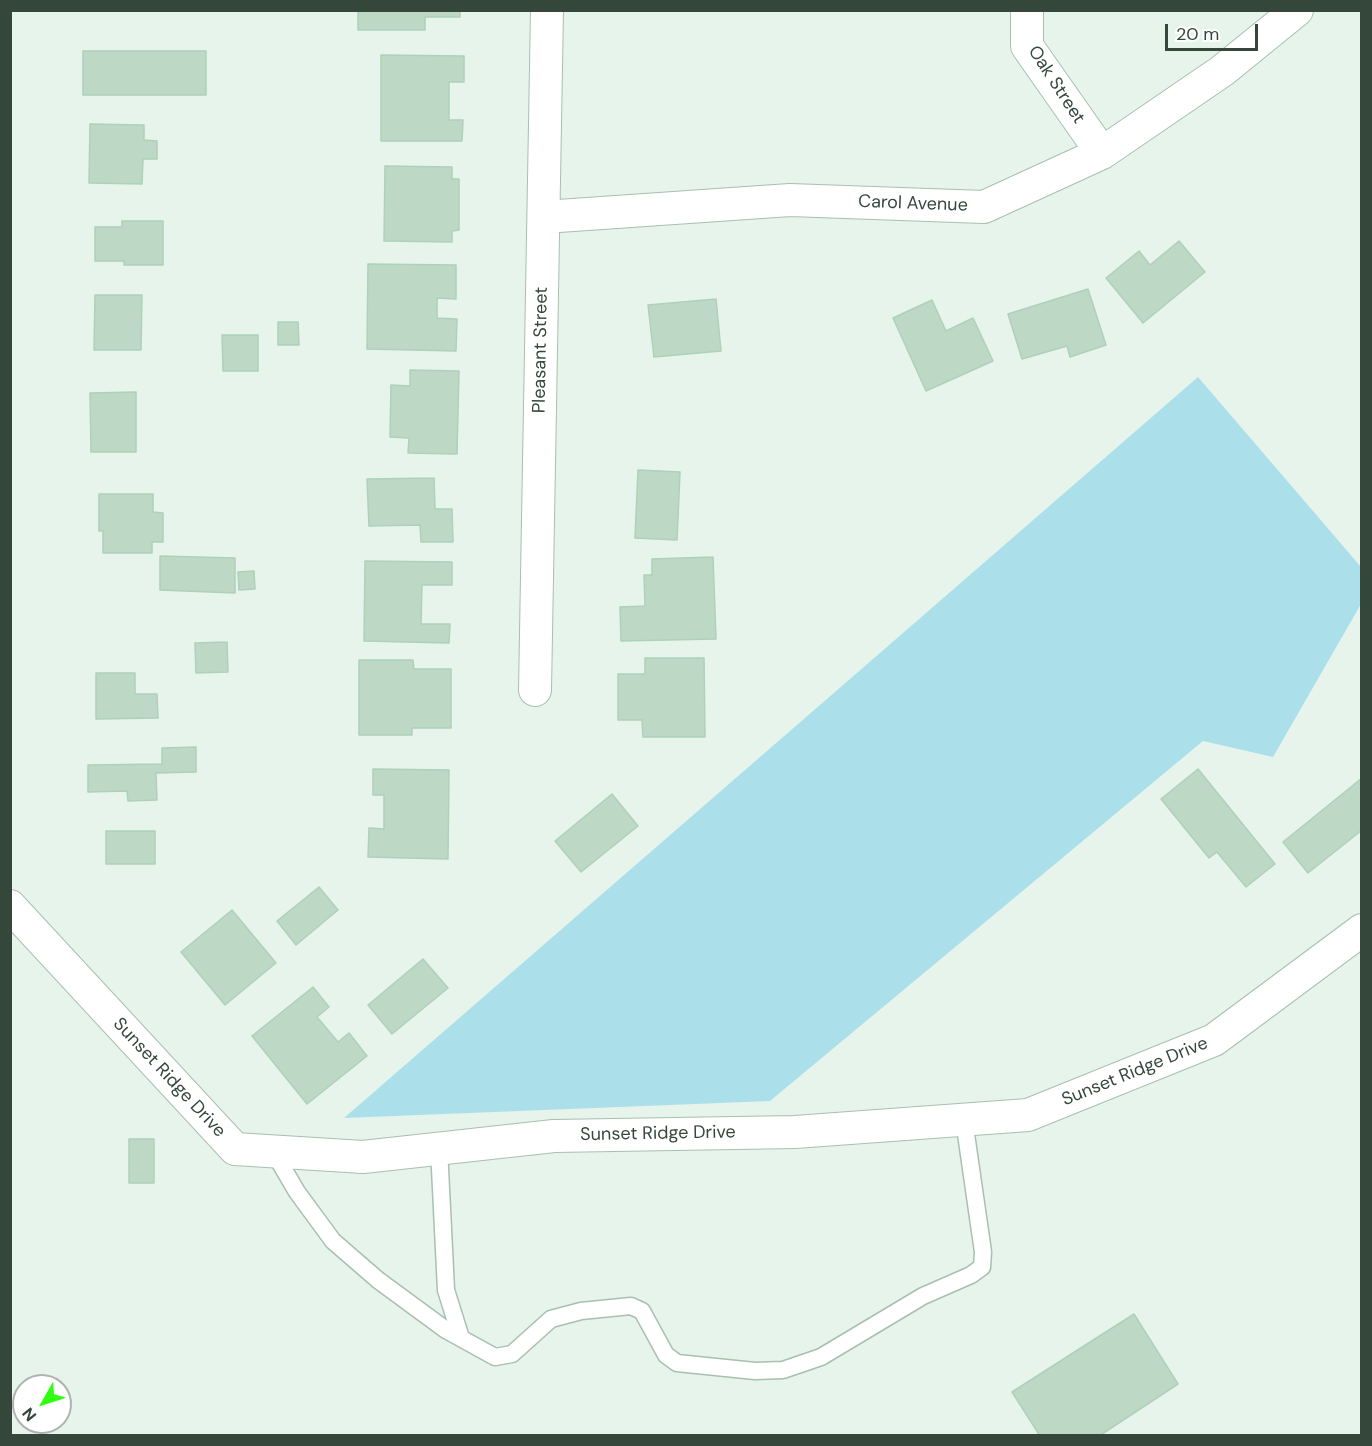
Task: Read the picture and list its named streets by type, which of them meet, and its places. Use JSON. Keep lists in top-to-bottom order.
{
  "streets": {
    "street": [
      "Oak Street",
      "Carol Avenue",
      "Pleasant Street",
      "Sunset Ridge Drive"
    ]
  },
  "crossings": [
    ["Oak Street", "Carol Avenue"],
    ["Carol Avenue", "Pleasant Street"]
  ],
  "scale_bar": "20 m",
  "north": "bottom left"
}
